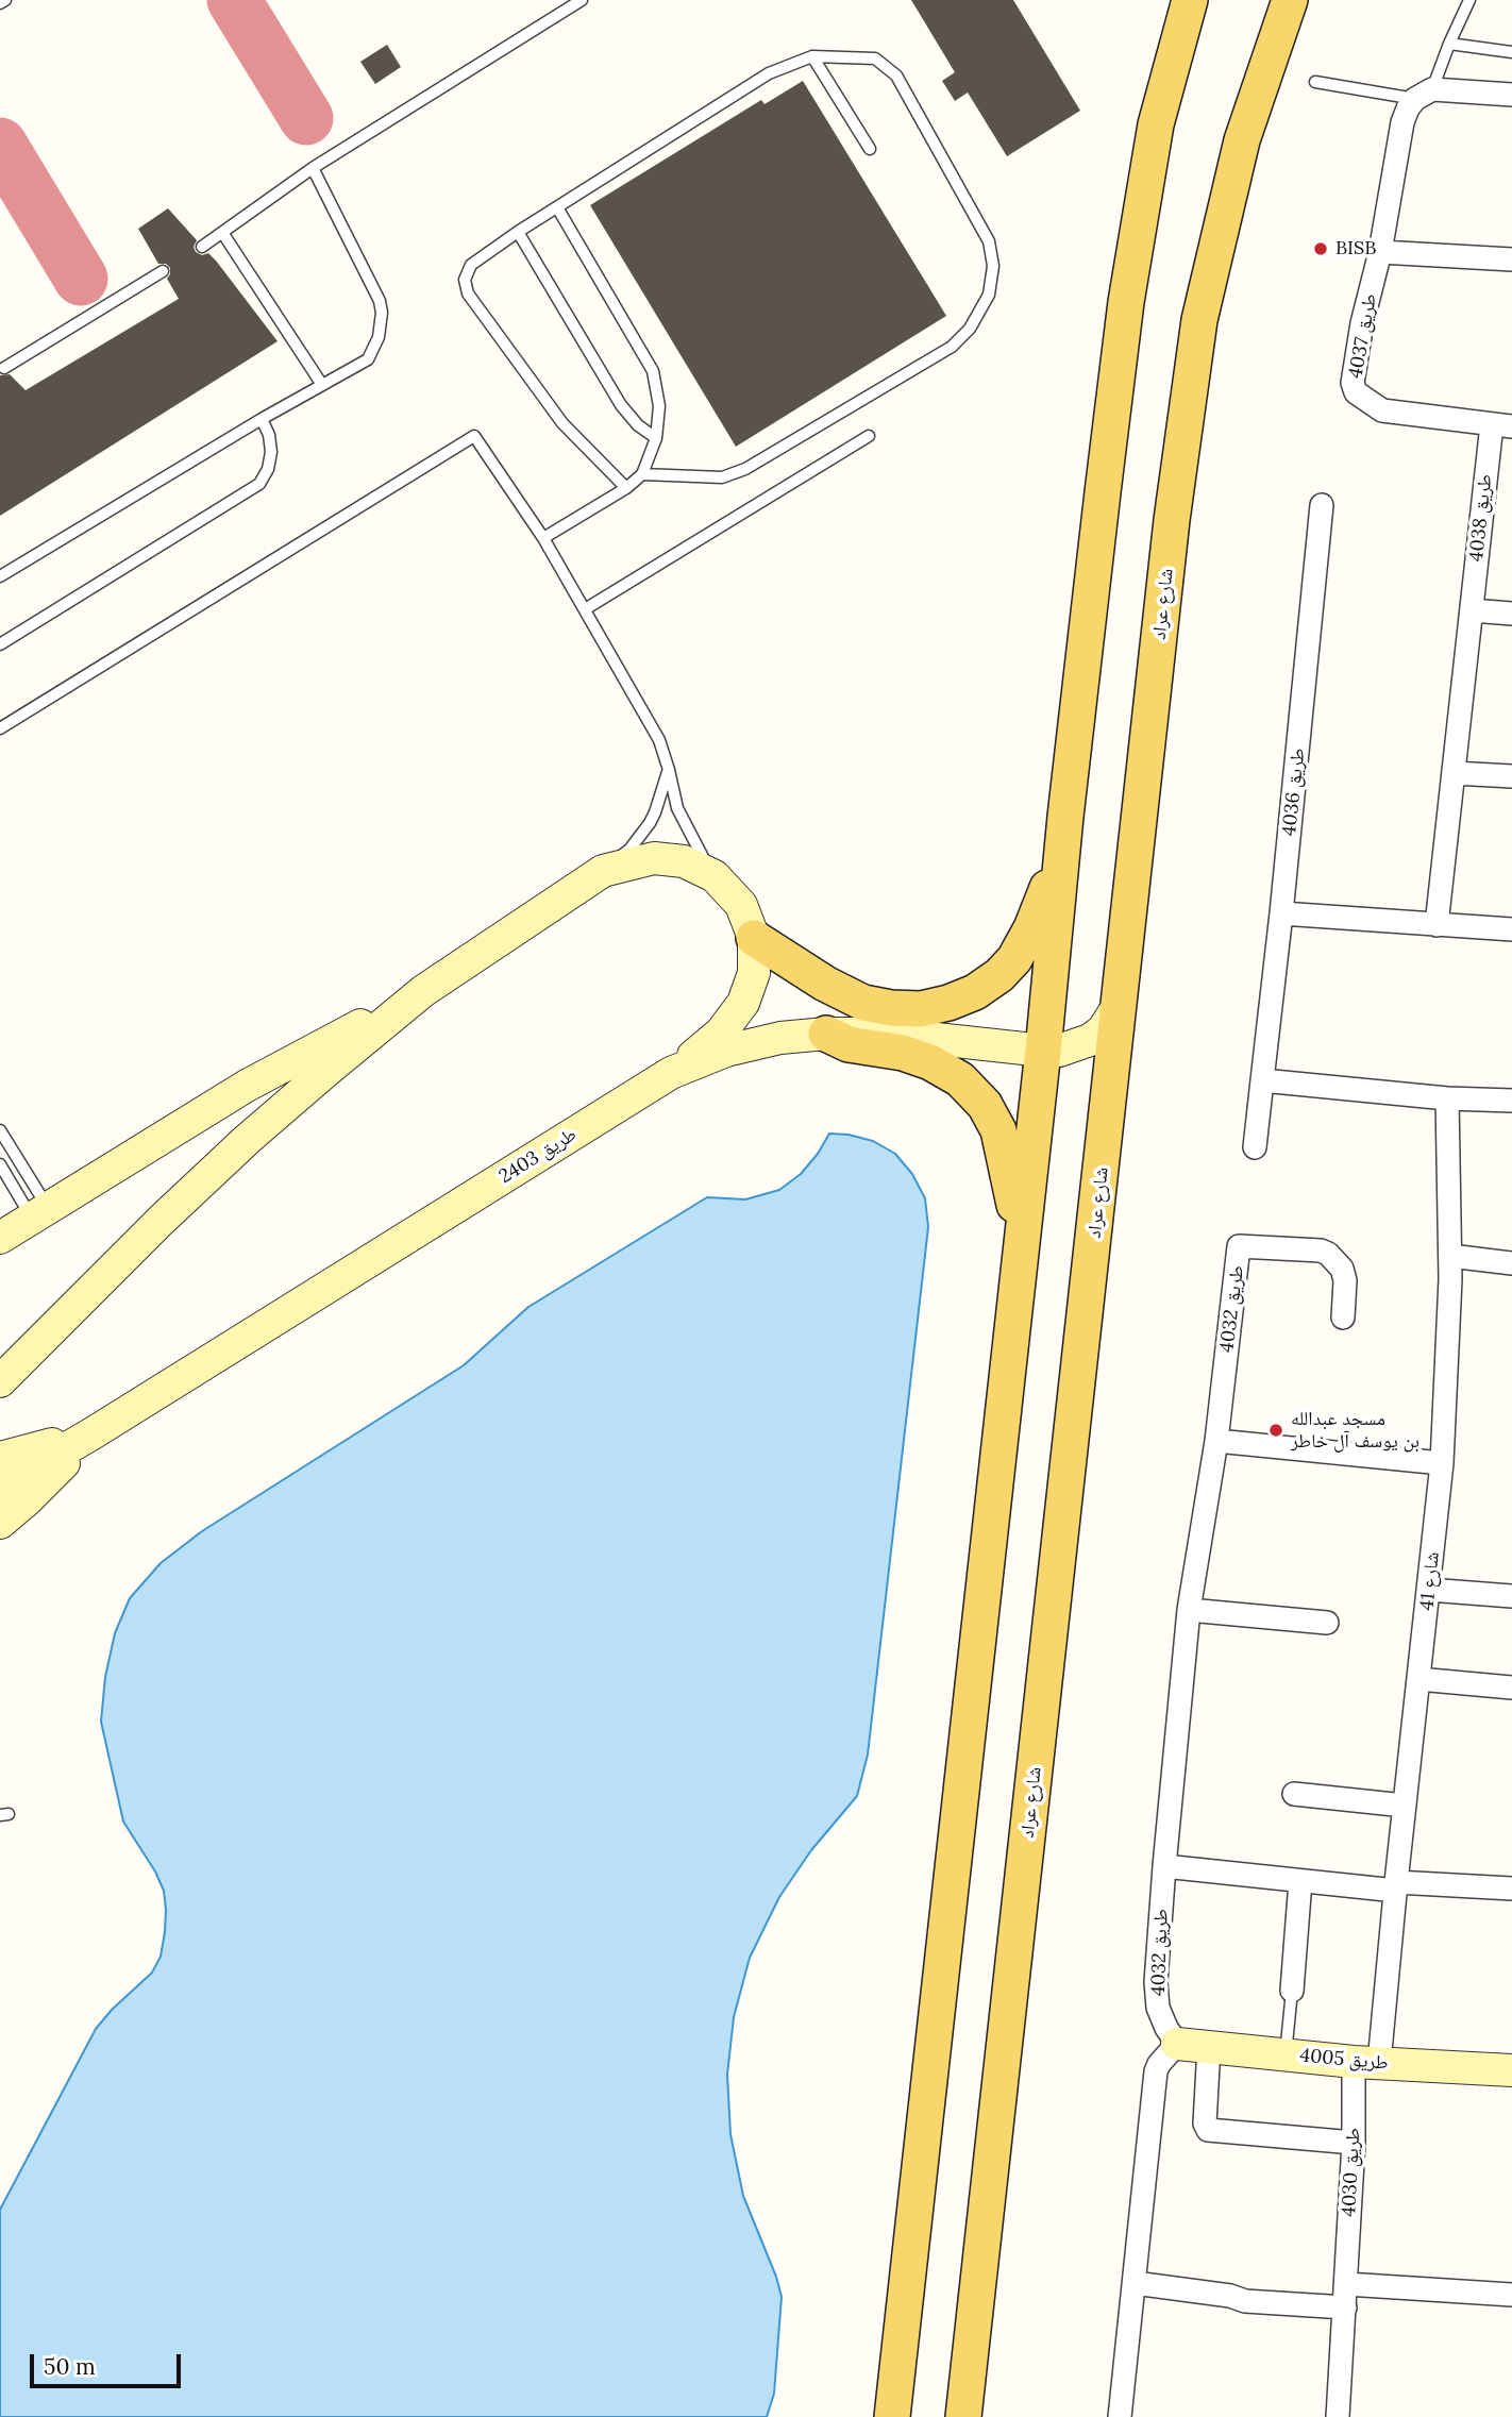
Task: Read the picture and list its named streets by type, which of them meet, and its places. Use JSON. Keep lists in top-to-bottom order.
{
  "streets": {
    "main road": ["شارع عراد", "طريق 2403", "طريق 4005"],
    "street": [
      "طريق 4037",
      "طريق 4038",
      "طريق 4036",
      "طريق 4032",
      "شارع 41",
      "طريق 4030"
    ]
  },
  "crossings": [
    ["طريق 4037", "طريق 4038"],
    ["شارع عراد", "طريق 2403"],
    ["طريق 4032", "طريق 4005"],
    ["شارع 41", "طريق 4005"],
    ["شارع 41", "طريق 4030"],
    ["طريق 4005", "طريق 4030"]
  ],
  "places": ["BISB", "مسجد عبدالله بن يوسف آل خاطر"],
  "scale_bar": "50 m"
}
